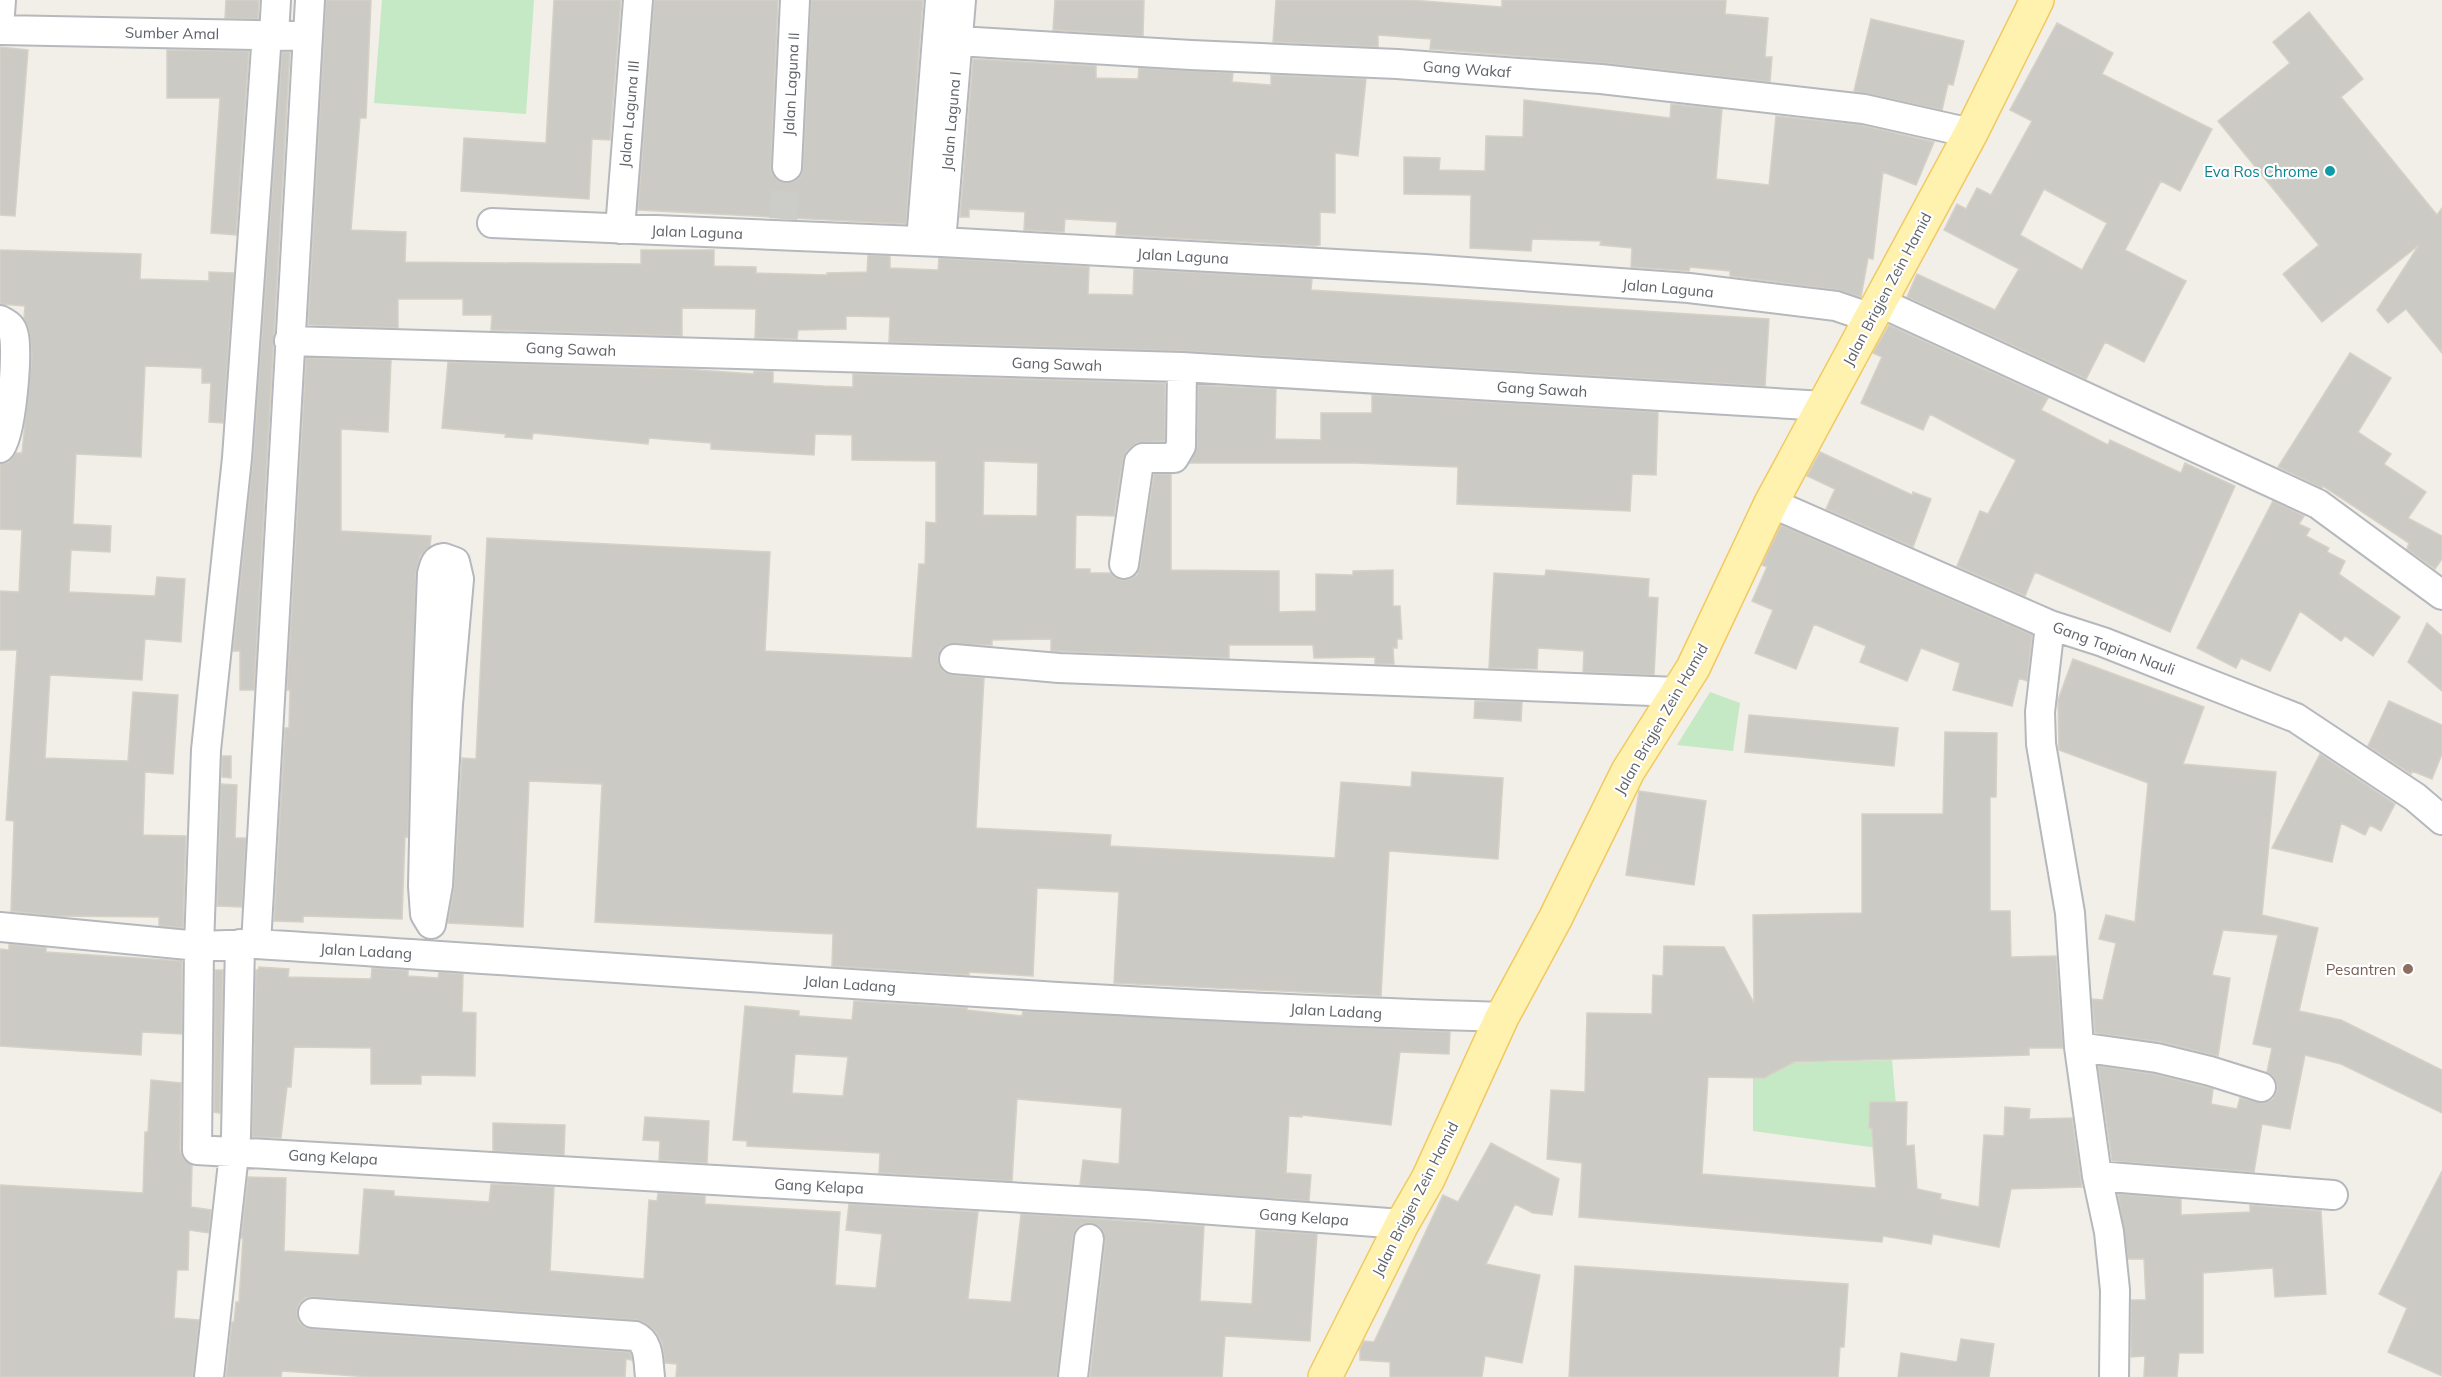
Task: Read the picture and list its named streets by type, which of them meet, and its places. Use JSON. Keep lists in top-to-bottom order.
{
  "streets": {
    "main road": ["Jalan Brigjen Zein Hamid"],
    "street": [
      "Sumber Amal",
      "Gang Wakaf",
      "Jalan Laguna II",
      "Jalan Laguna III",
      "Jalan Laguna I",
      "Jalan Laguna",
      "Gang Sawah",
      "Gang Tapian Nauli",
      "Jalan Ladang",
      "Gang Kelapa"
    ]
  },
  "crossings": [
    ["Gang Wakaf", "Jalan Laguna I"],
    ["Gang Wakaf", "Jalan Brigjen Zein Hamid"],
    ["Jalan Laguna III", "Jalan Laguna"],
    ["Jalan Laguna I", "Jalan Laguna"],
    ["Jalan Laguna", "Jalan Brigjen Zein Hamid"],
    ["Jalan Brigjen Zein Hamid", "Gang Sawah"],
    ["Jalan Brigjen Zein Hamid", "Gang Tapian Nauli"],
    ["Jalan Brigjen Zein Hamid", "Jalan Ladang"],
    ["Jalan Brigjen Zein Hamid", "Gang Kelapa"],
    ["Jalan Ladang", "Gang Kelapa"]
  ],
  "places": ["Eva Ros Chrome", "Pesantren"]
}
